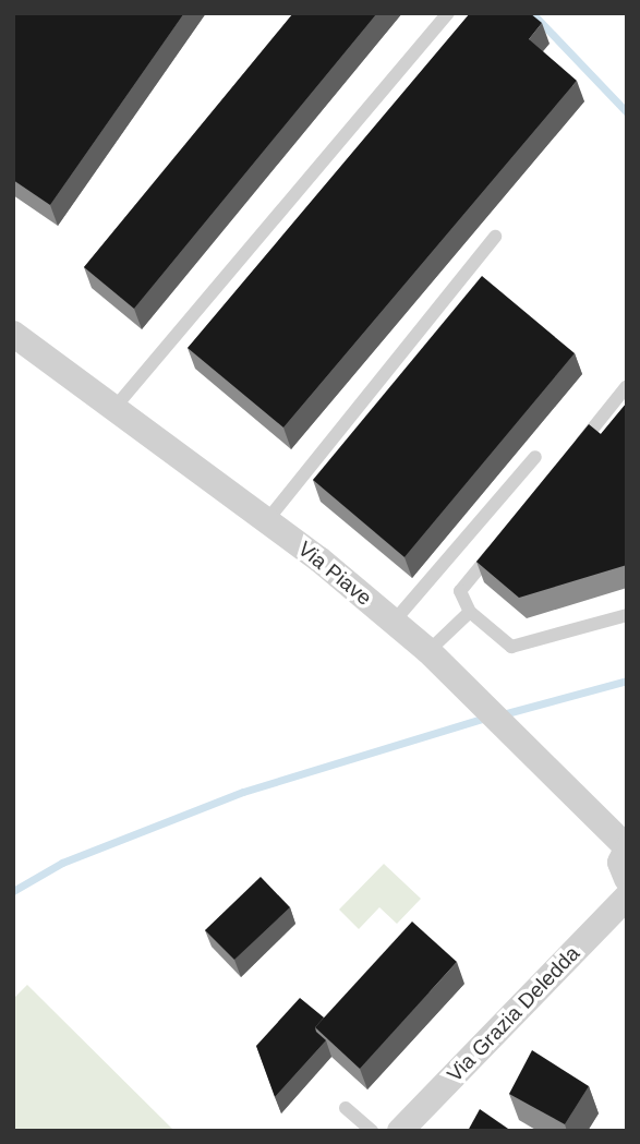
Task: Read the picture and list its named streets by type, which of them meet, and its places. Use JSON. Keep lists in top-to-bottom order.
{
  "streets": {
    "street": ["Via Piave", "Via Grazia Deledda"]
  }
}
